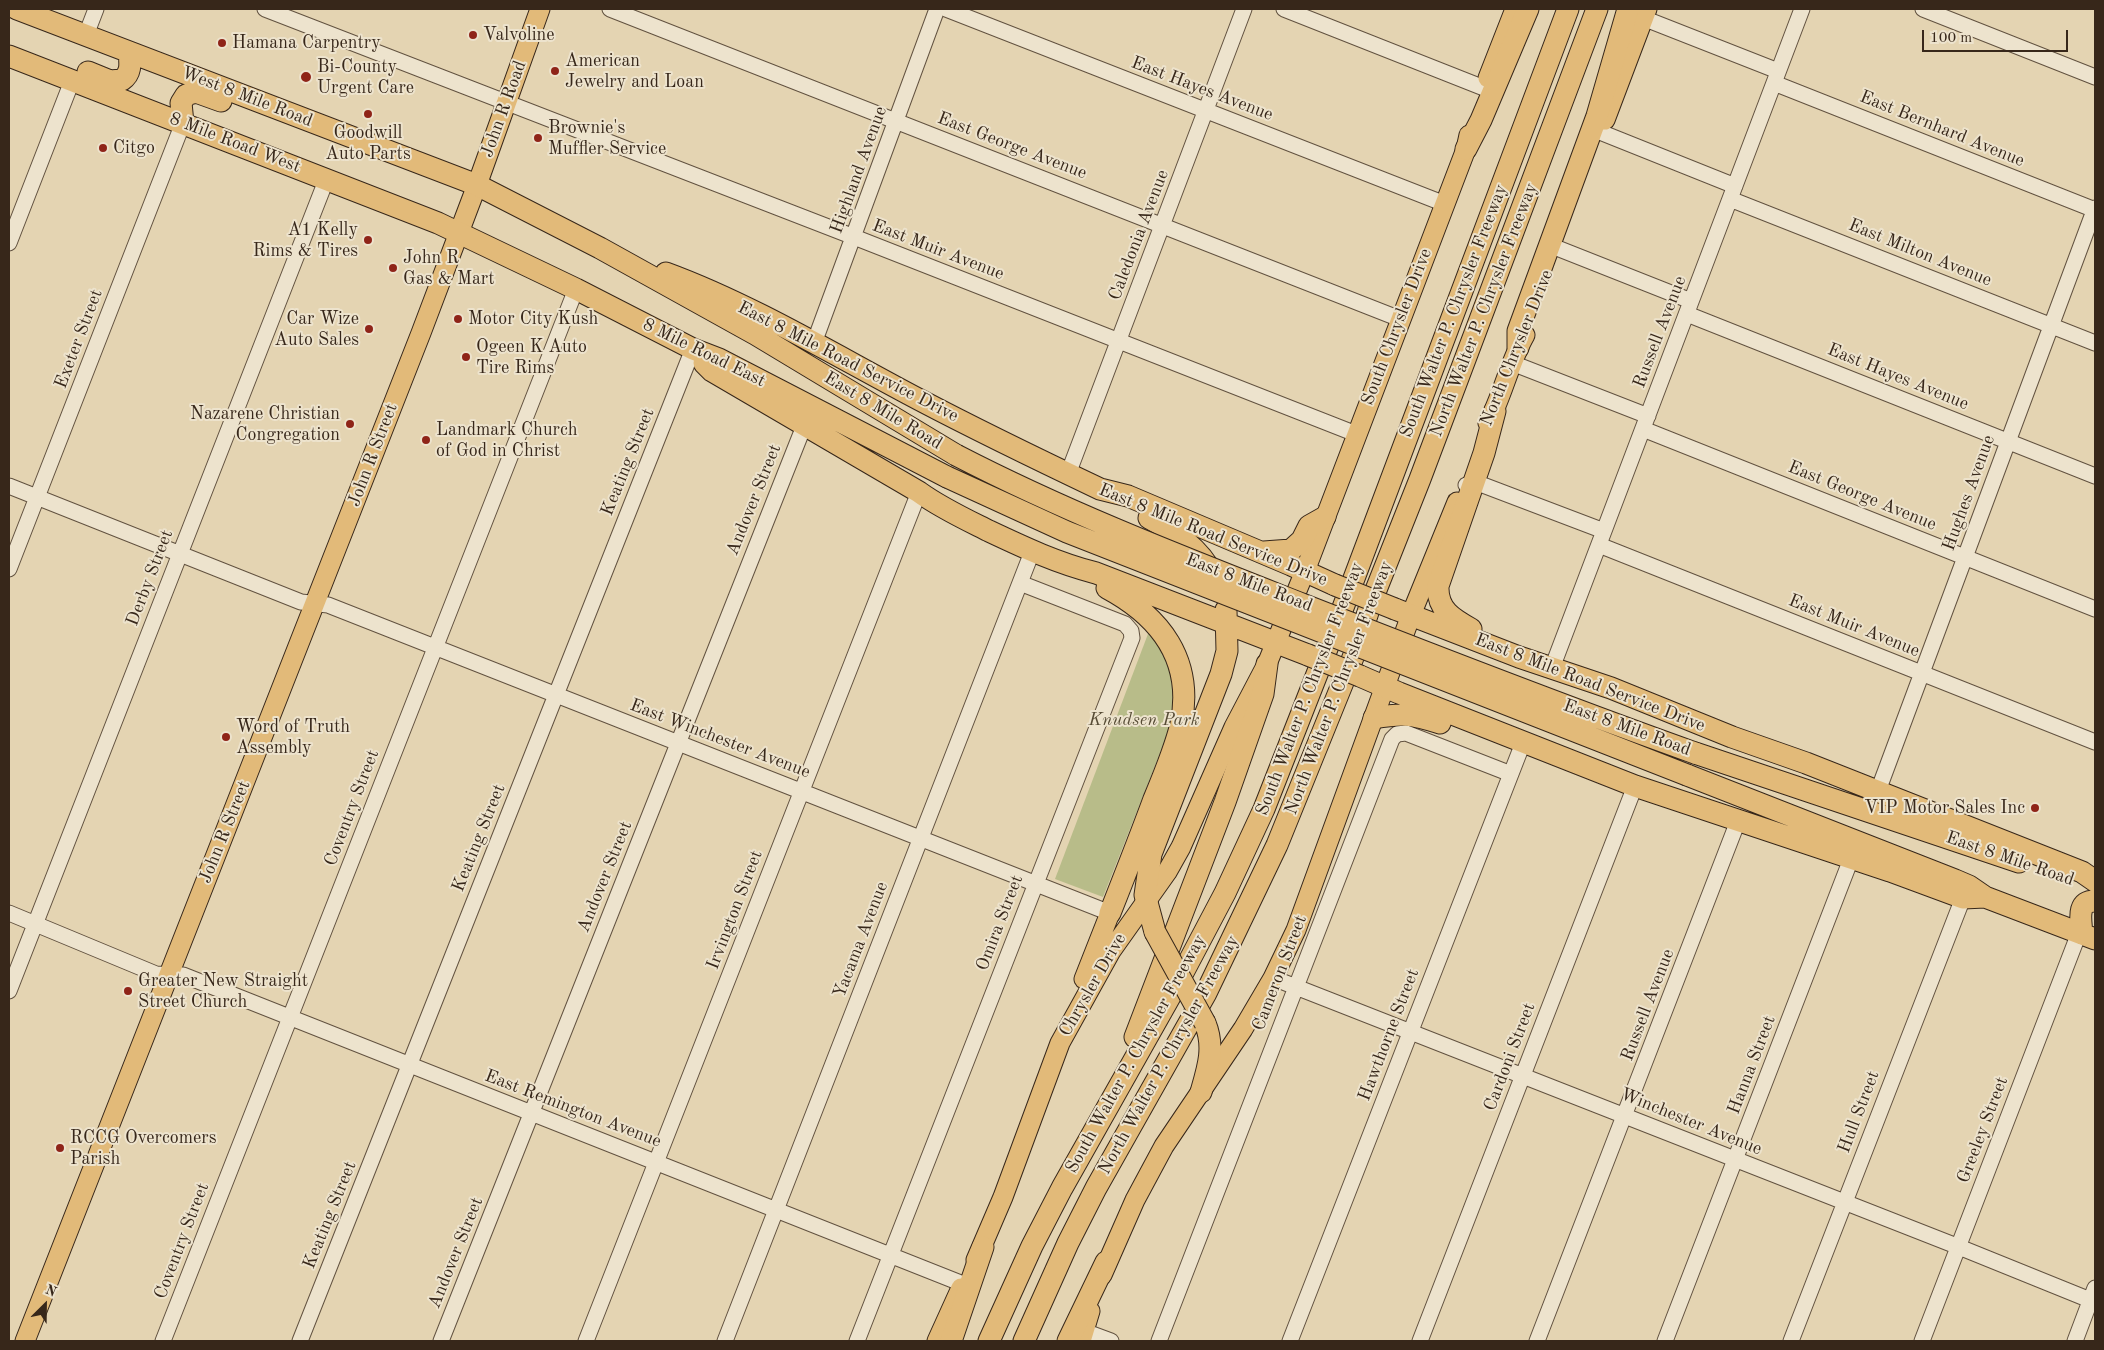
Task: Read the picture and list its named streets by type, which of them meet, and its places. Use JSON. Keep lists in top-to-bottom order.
{
  "streets": {
    "highway": [
      "West 8 Mile Road",
      "8 Mile Road West",
      "North Walter P. Chrysler Freeway",
      "South Walter P. Chrysler Freeway",
      "8 Mile Road East",
      "East 8 Mile Road Service Drive",
      "East 8 Mile Road"
    ],
    "main road": [
      "John R Road",
      "South Chrysler Drive",
      "North Chrysler Drive",
      "John R Street",
      "Chrysler Drive"
    ],
    "street": [
      "East Hayes Avenue",
      "East Bernhard Avenue",
      "East George Avenue",
      "Highland Avenue",
      "Caledonia Avenue",
      "East Muir Avenue",
      "East Milton Avenue",
      "Russell Avenue",
      "Exeter Street",
      "Keating Street",
      "Hughes Avenue",
      "Andover Street",
      "Derby Street",
      "East Winchester Avenue",
      "Coventry Street",
      "Irvington Street",
      "Omira Street",
      "Yacama Avenue",
      "Cameron Street",
      "Hawthorne Street",
      "Cardoni Street",
      "Hanna Street",
      "East Remington Avenue",
      "Hull Street",
      "Winchester Avenue",
      "Greeley Street"
    ]
  },
  "crossings": [
    ["East Hayes Avenue", "Caledonia Avenue"],
    ["East Hayes Avenue", "South Chrysler Drive"],
    ["East Hayes Avenue", "Russell Avenue"],
    ["East Hayes Avenue", "North Chrysler Drive"],
    ["East Hayes Avenue", "Hughes Avenue"],
    ["West 8 Mile Road", "John R Road"],
    ["West 8 Mile Road", "East 8 Mile Road"],
    ["John R Road", "East Muir Avenue"],
    ["John R Road", "East 8 Mile Road"],
    ["John R Road", "John R Street"],
    ["East Bernhard Avenue", "Russell Avenue"],
    ["East Bernhard Avenue", "North Chrysler Drive"],
    ["East Bernhard Avenue", "Hughes Avenue"],
    ["8 Mile Road West", "Exeter Street"],
    ["8 Mile Road West", "8 Mile Road East"],
    ["8 Mile Road West", "John R Street"],
    ["8 Mile Road West", "Derby Street"],
    ["East George Avenue", "Highland Avenue"],
    ["East George Avenue", "Caledonia Avenue"],
    ["East George Avenue", "South Chrysler Drive"],
    ["East George Avenue", "Russell Avenue"],
    ["East George Avenue", "North Chrysler Drive"],
    ["East George Avenue", "Hughes Avenue"],
    ["Highland Avenue", "East Muir Avenue"],
    ["Highland Avenue", "East 8 Mile Road Service Drive"],
    ["Caledonia Avenue", "East Muir Avenue"],
    ["Caledonia Avenue", "East 8 Mile Road Service Drive"],
    ["East Muir Avenue", "South Chrysler Drive"],
    ["East Muir Avenue", "Russell Avenue"],
    ["East Muir Avenue", "Hughes Avenue"],
    ["East Milton Avenue", "Russell Avenue"],
    ["East Milton Avenue", "North Chrysler Drive"],
    ["East Milton Avenue", "Hughes Avenue"],
    ["South Chrysler Drive", "East 8 Mile Road Service Drive"],
    ["South Chrysler Drive", "East 8 Mile Road"],
    ["South Chrysler Drive", "Chrysler Drive"],
    ["Russell Avenue", "East 8 Mile Road Service Drive"],
    ["Russell Avenue", "East 8 Mile Road"],
    ["Russell Avenue", "Winchester Avenue"],
    ["Exeter Street", "East Winchester Avenue"],
    ["8 Mile Road East", "East 8 Mile Road"],
    ["8 Mile Road East", "John R Street"],
    ["8 Mile Road East", "Keating Street"],
    ["8 Mile Road East", "Coventry Street"],
    ["East 8 Mile Road Service Drive", "East 8 Mile Road"],
    ["East 8 Mile Road Service Drive", "Hughes Avenue"],
    ["East 8 Mile Road", "Chrysler Drive"],
    ["East 8 Mile Road", "Hawthorne Street"],
    ["East 8 Mile Road", "Cardoni Street"],
    ["East 8 Mile Road", "Hanna Street"],
    ["East 8 Mile Road", "Hull Street"],
    ["East 8 Mile Road", "Greeley Street"],
    ["John R Street", "East Winchester Avenue"],
    ["John R Street", "East Remington Avenue"],
    ["Keating Street", "East Winchester Avenue"],
    ["Keating Street", "East Remington Avenue"],
    ["Andover Street", "East Winchester Avenue"],
    ["Andover Street", "East Remington Avenue"],
    ["Derby Street", "East Winchester Avenue"],
    ["Derby Street", "East Remington Avenue"],
    ["East Winchester Avenue", "Coventry Street"],
    ["East Winchester Avenue", "Irvington Street"],
    ["East Winchester Avenue", "Omira Street"],
    ["East Winchester Avenue", "Yacama Avenue"],
    ["Coventry Street", "East Remington Avenue"],
    ["Irvington Street", "East Remington Avenue"],
    ["Omira Street", "Yacama Avenue"],
    ["Omira Street", "East Remington Avenue"],
    ["Yacama Avenue", "East Remington Avenue"],
    ["Cameron Street", "Hawthorne Street"],
    ["Cameron Street", "Winchester Avenue"],
    ["Chrysler Drive", "East Remington Avenue"],
    ["Hawthorne Street", "Winchester Avenue"],
    ["Cardoni Street", "Winchester Avenue"],
    ["Hanna Street", "Winchester Avenue"],
    ["Hull Street", "Winchester Avenue"],
    ["Winchester Avenue", "Greeley Street"]
  ],
  "parks": ["Knudsen Park"],
  "places": [
    "Valvoline",
    "Hamana Carpentry",
    "American Jewelry and Loan",
    "Bi-County Urgent Care",
    "Goodwill Auto Parts",
    "Brownie's Muffler Service",
    "Citgo",
    "A1 Kelly Rims & Tires",
    "John R Gas & Mart",
    "Motor City Kush",
    "Car Wize Auto Sales",
    "Ogeen K Auto Tire Rims",
    "Nazarene Christian Congregation",
    "Landmark Church of God in Christ",
    "Word of Truth Assembly",
    "VIP Motor Sales Inc",
    "Greater New Straight Street Church",
    "RCCG Overcomers Parish"
  ],
  "scale_bar": "100 m",
  "north": "top right"
}
